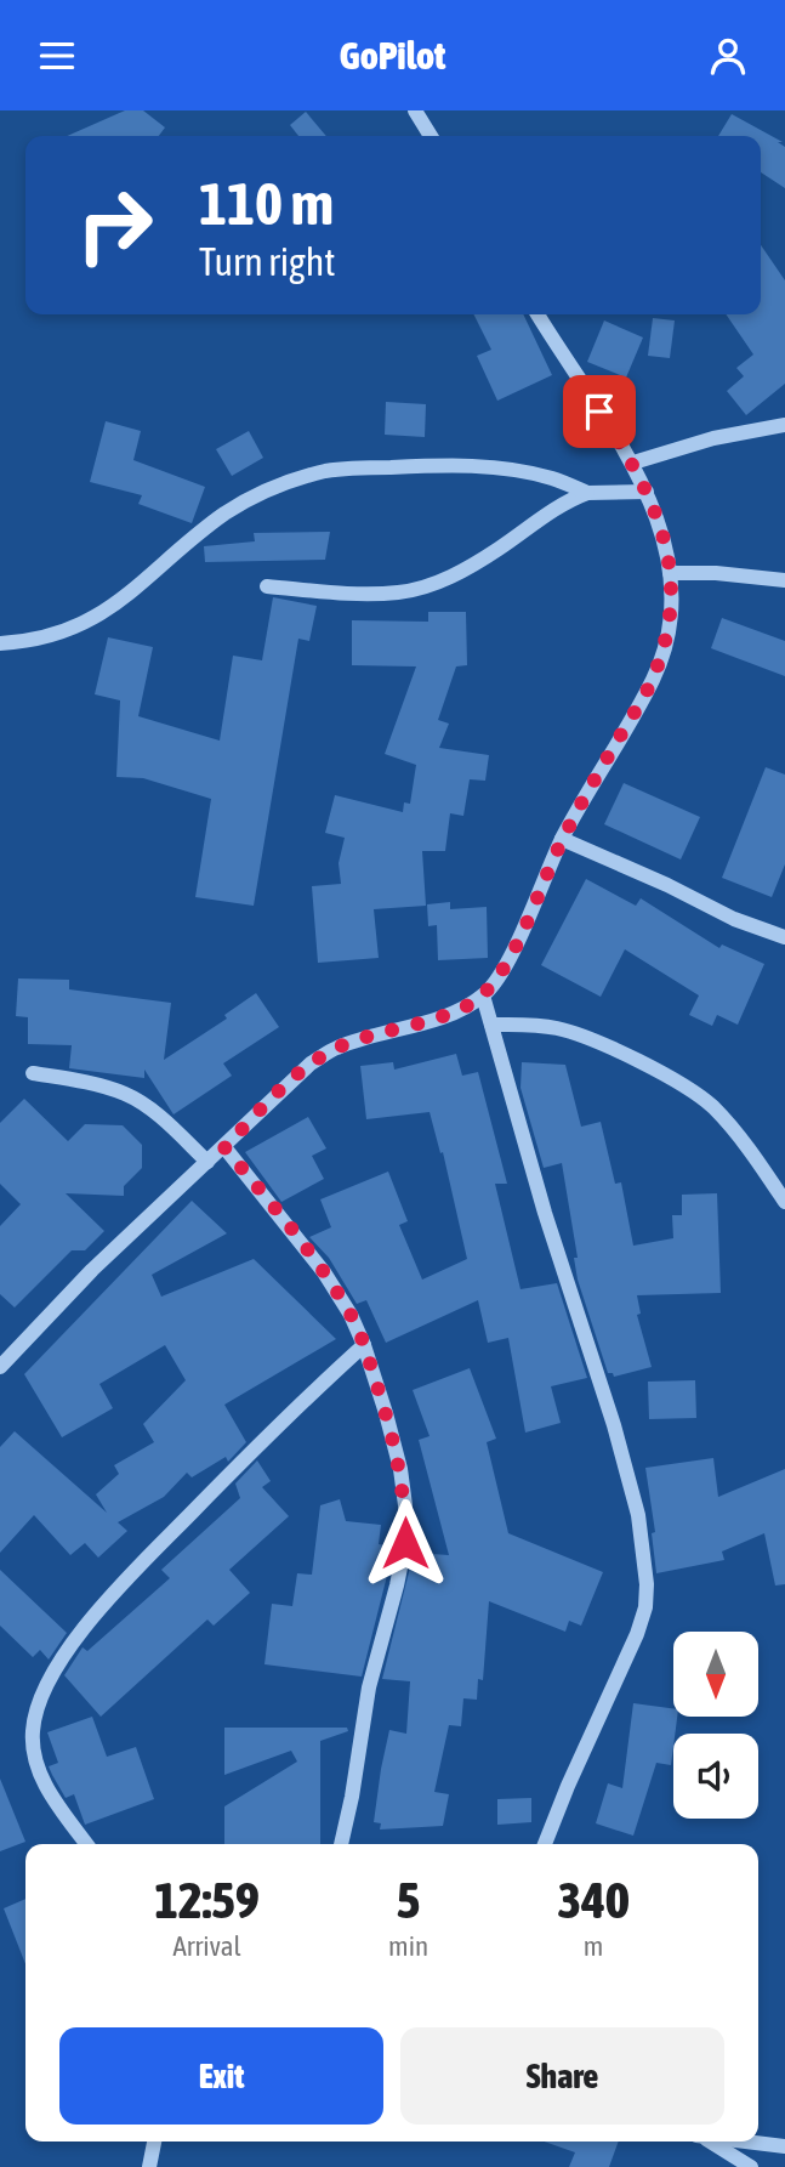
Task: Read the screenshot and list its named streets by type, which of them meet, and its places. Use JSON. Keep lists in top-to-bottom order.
{
  "north": "bottom",
  "page": {
    "header": "GoPilot",
    "turn": ["110 m", "Turn right"],
    "eta": [
      "12:59",
      "Arrival",
      "5",
      "min",
      "340",
      "m"
    ],
    "buttons": ["Exit", "Share"]
  }
}
